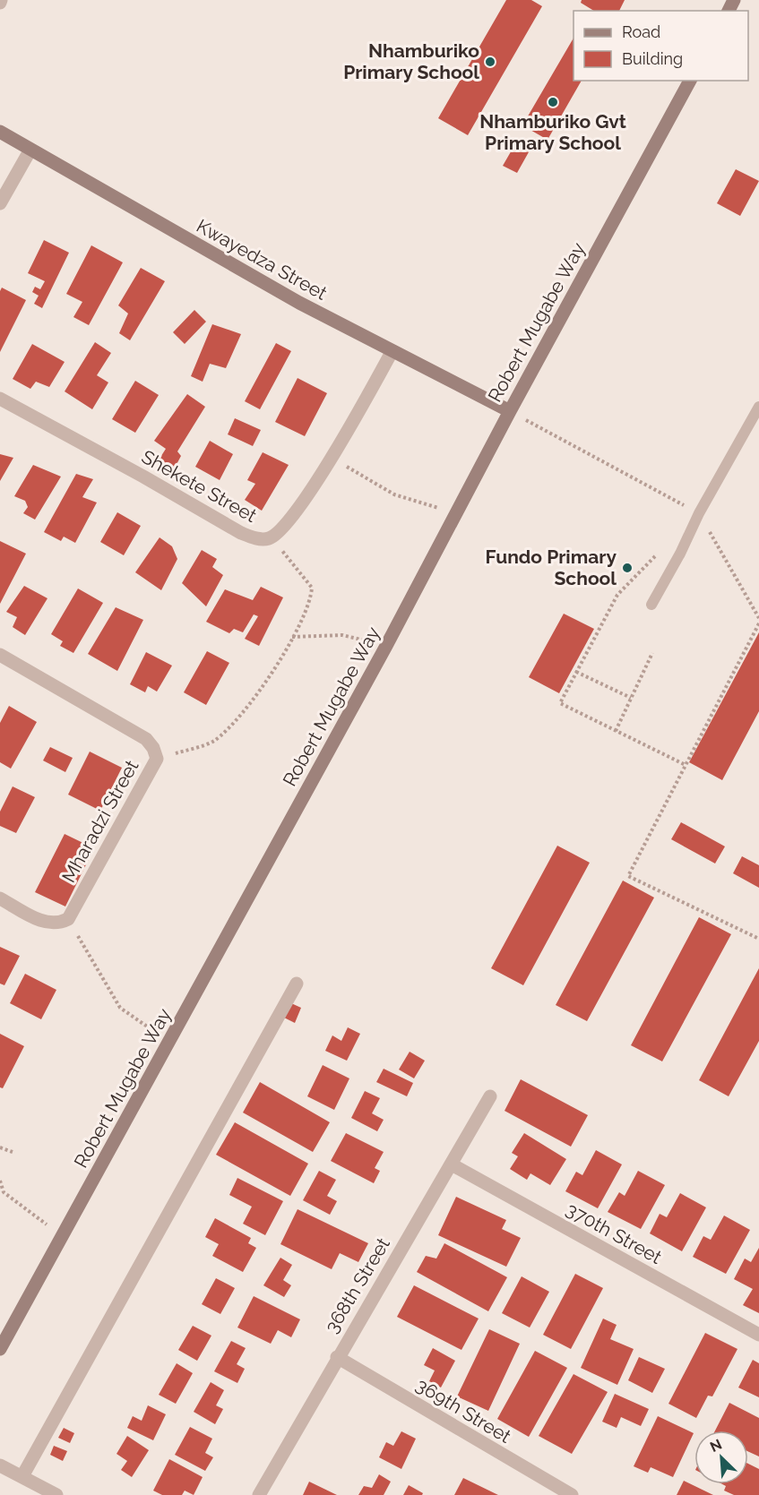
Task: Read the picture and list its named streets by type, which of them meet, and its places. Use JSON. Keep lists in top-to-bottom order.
{
  "streets": {
    "street": [
      "Kwayedza Street",
      "Robert Mugabe Way",
      "Shekete Street",
      "Mharadzi Street",
      "370th Street",
      "368th Street",
      "369th Street"
    ]
  },
  "crossings": [
    ["Kwayedza Street", "Robert Mugabe Way"],
    ["Kwayedza Street", "Shekete Street"],
    ["370th Street", "368th Street"],
    ["368th Street", "369th Street"]
  ],
  "places": ["Nhamburiko Primary School", "Nhamburiko Gvt Primary School", "Fundo Primary School"],
  "legend": ["Road", "Building"],
  "north": "top left"
}
